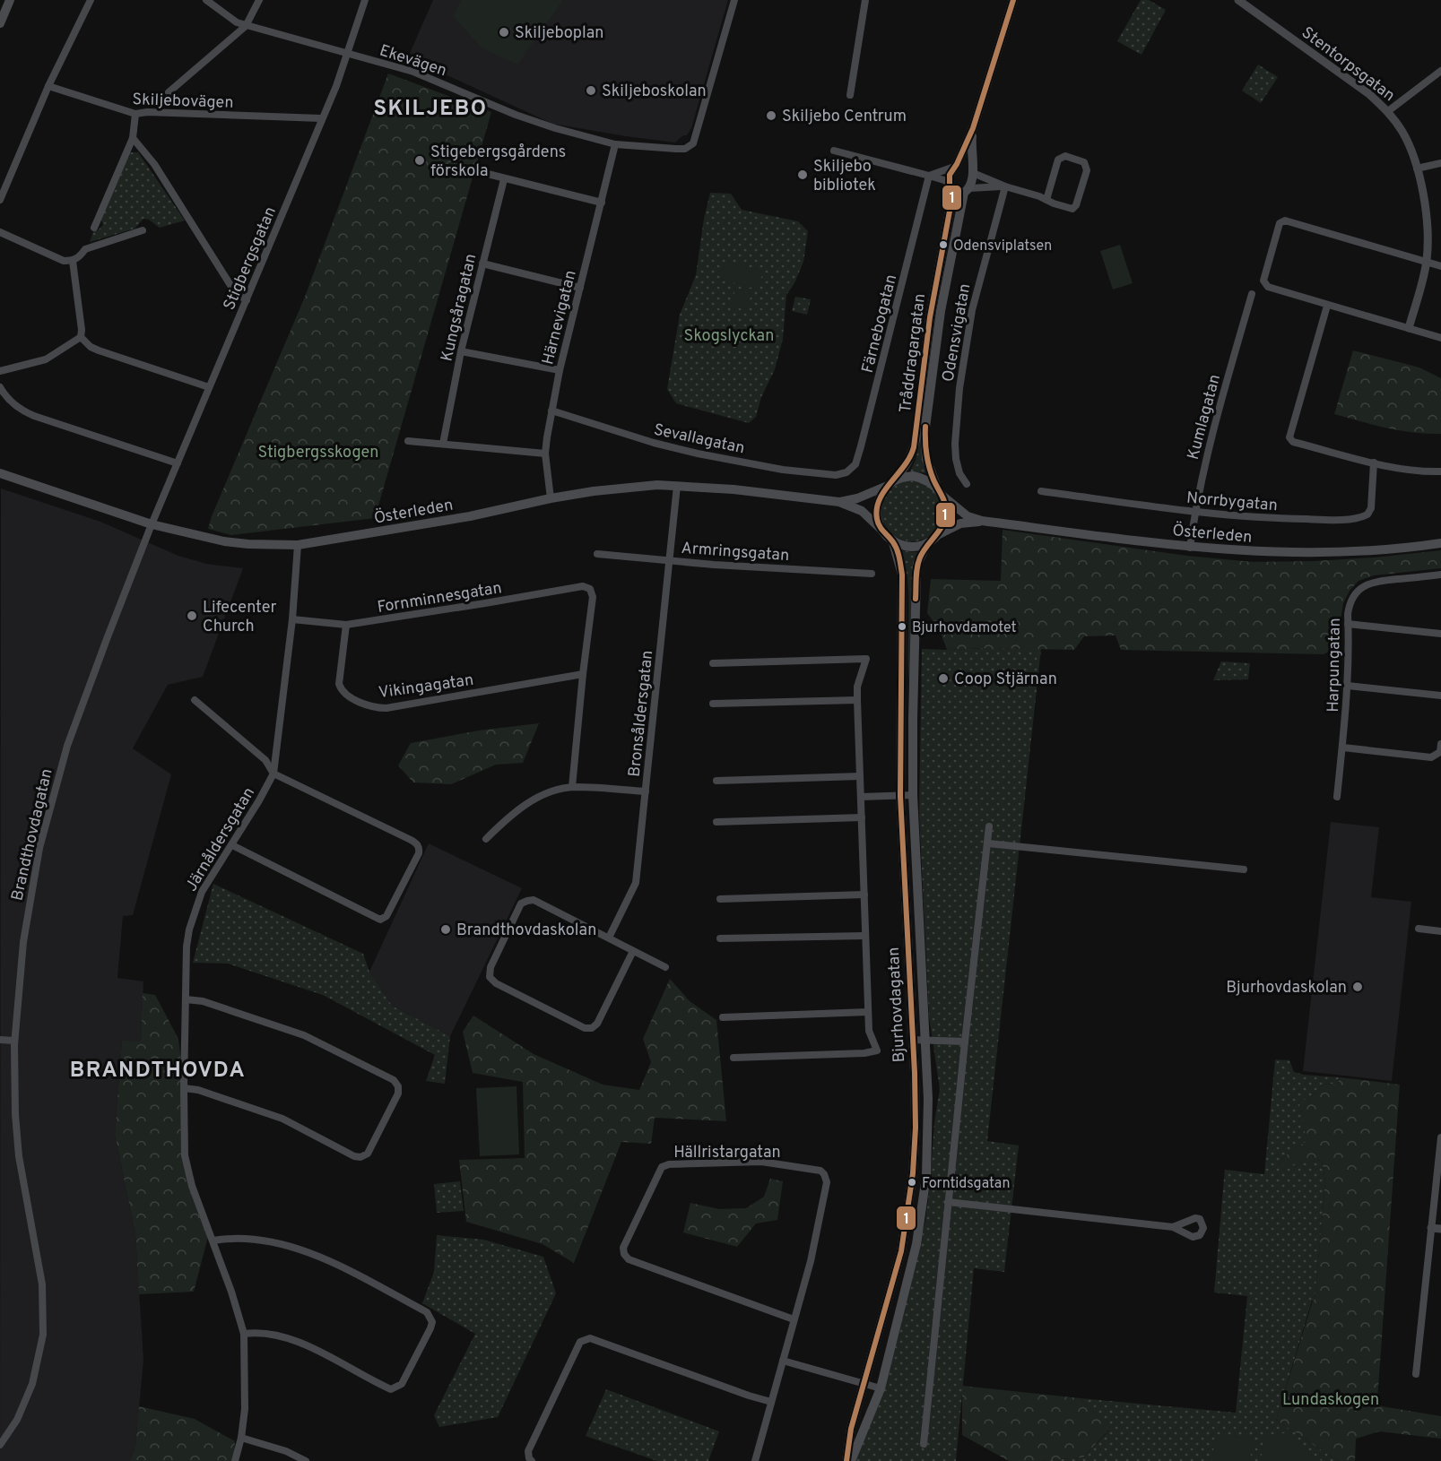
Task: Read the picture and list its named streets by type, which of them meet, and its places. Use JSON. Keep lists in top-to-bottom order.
{
  "streets": {
    "main road": ["Tråddragargatan", "Österleden", "Bjurhovdagatan"],
    "street": [
      "Ekevägen",
      "Stentorpsgatan",
      "Skiljebovägen",
      "Stigbergsgatan",
      "Kungsåragatan",
      "Härnevigatan",
      "Färnebogatan",
      "Odensvigatan",
      "Kumlagatan",
      "Sevallagatan",
      "Norrbygatan",
      "Armringsgatan",
      "Fornminnesgatan",
      "Harpungatan",
      "Vikingagatan",
      "Bronsåldersgatan",
      "Brandthovdagatan",
      "Järnåldersgatan",
      "Hällristargatan"
    ]
  },
  "crossings": [
    ["Ekevägen", "Stigbergsgatan"],
    ["Ekevägen", "Härnevigatan"],
    ["Skiljebovägen", "Stigbergsgatan"],
    ["Stigbergsgatan", "Österleden"],
    ["Stigbergsgatan", "Brandthovdagatan"],
    ["Härnevigatan", "Sevallagatan"],
    ["Härnevigatan", "Österleden"],
    ["Färnebogatan", "Sevallagatan"],
    ["Tråddragargatan", "Österleden"],
    ["Tråddragargatan", "Bjurhovdagatan"],
    ["Kumlagatan", "Norrbygatan"],
    ["Kumlagatan", "Österleden"],
    ["Österleden", "Bronsåldersgatan"],
    ["Österleden", "Brandthovdagatan"],
    ["Österleden", "Järnåldersgatan"],
    ["Österleden", "Bjurhovdagatan"],
    ["Armringsgatan", "Bronsåldersgatan"],
    ["Fornminnesgatan", "Vikingagatan"],
    ["Fornminnesgatan", "Järnåldersgatan"]
  ],
  "districts": ["SKILJEBO", "BRANDTHOVDA"],
  "parks": ["Skogslyckan", "Stigbergsskogen", "Lundaskogen"],
  "places": [
    "Skiljeboplan",
    "Skiljeboskolan",
    "Skiljebo Centrum",
    "Stigebergsgårdens förskola",
    "Skiljebo bibliotek",
    "Odensviplatsen",
    "Lifecenter Church",
    "Bjurhovdamotet",
    "Coop Stjärnan",
    "Brandthovdaskolan",
    "Bjurhovdaskolan",
    "Forntidsgatan"
  ],
  "lines": ["transit line 1"]
}
